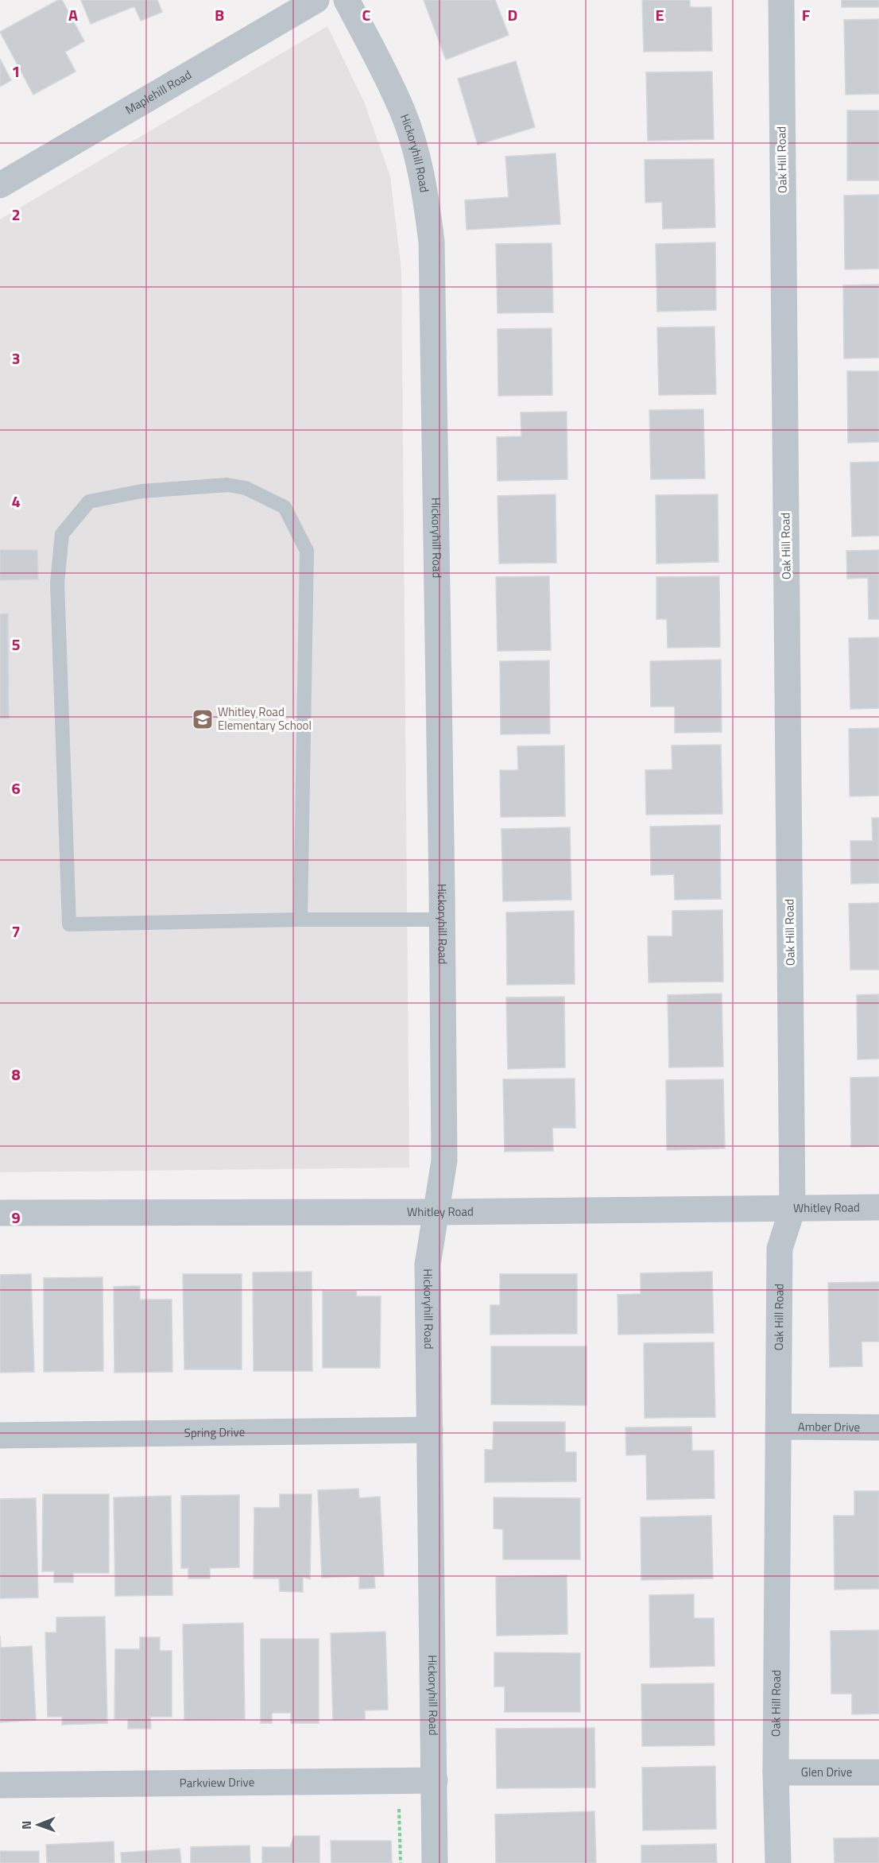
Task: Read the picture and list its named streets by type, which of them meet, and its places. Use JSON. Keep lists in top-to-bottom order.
{
  "streets": {
    "street": [
      "Maplehill Road",
      "Hickoryhill Road",
      "Oak Hill Road",
      "Whitley Road",
      "Amber Drive",
      "Spring Drive",
      "Glen Drive",
      "Parkview Drive"
    ]
  },
  "crossings": [
    ["Hickoryhill Road", "Whitley Road"],
    ["Hickoryhill Road", "Spring Drive"],
    ["Hickoryhill Road", "Parkview Drive"],
    ["Oak Hill Road", "Whitley Road"],
    ["Oak Hill Road", "Amber Drive"],
    ["Oak Hill Road", "Glen Drive"]
  ],
  "places": {
    "school or university": ["Whitley Road Elementary School"]
  },
  "north": "left",
  "grid": {
    "columns": [
      "A",
      "B",
      "C",
      "D",
      "E",
      "F"
    ],
    "rows": [
      "1",
      "2",
      "3",
      "4",
      "5",
      "6",
      "7",
      "8",
      "9"
    ]
  }
}
